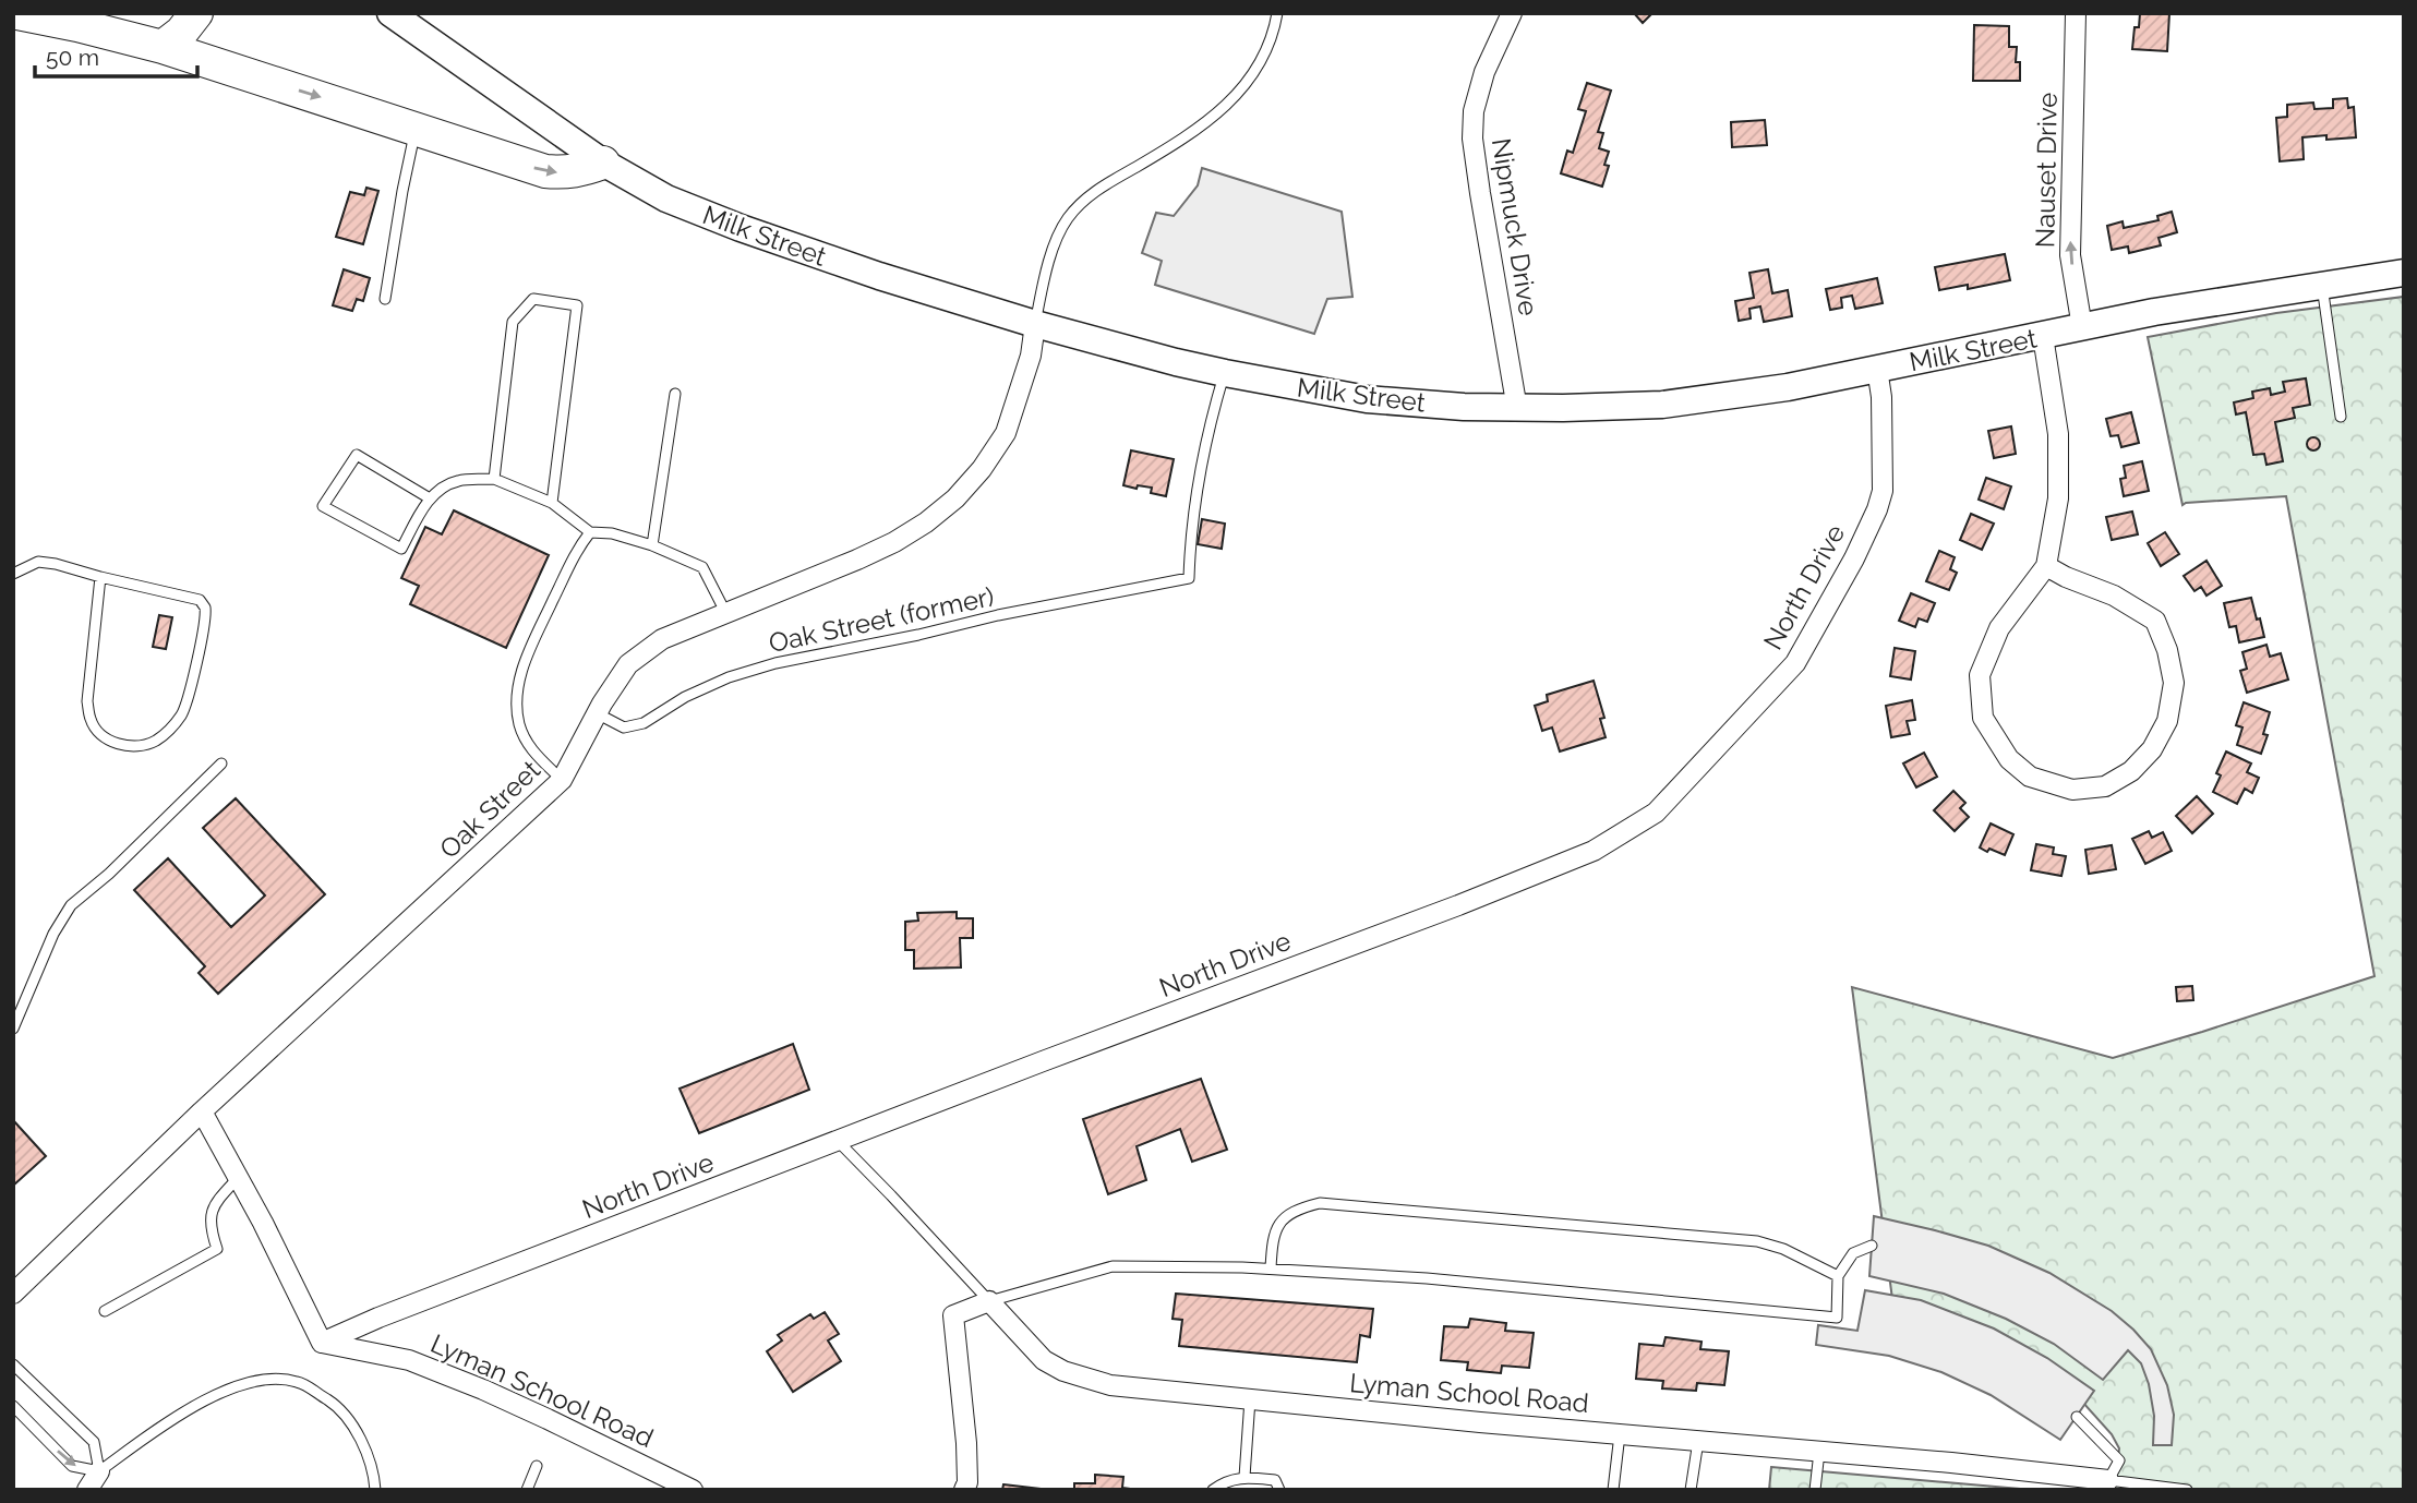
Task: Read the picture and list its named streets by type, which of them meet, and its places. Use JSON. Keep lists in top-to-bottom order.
{
  "streets": {
    "main road": ["Milk Street"],
    "street": [
      "Nauset Drive",
      "Nipmuck Drive",
      "North Drive",
      "Oak Street",
      "Lyman School Road"
    ],
    "lane": ["Oak Street (former)"]
  },
  "crossings": [
    ["Nauset Drive", "Milk Street"],
    ["Nipmuck Drive", "Milk Street"],
    ["Milk Street", "North Drive"],
    ["Milk Street", "Oak Street (former)"],
    ["Milk Street", "Oak Street"],
    ["North Drive", "Lyman School Road"],
    ["Oak Street (former)", "Oak Street"]
  ],
  "one_way": ["Nauset Drive"],
  "scale_bar": "50 m"
}
